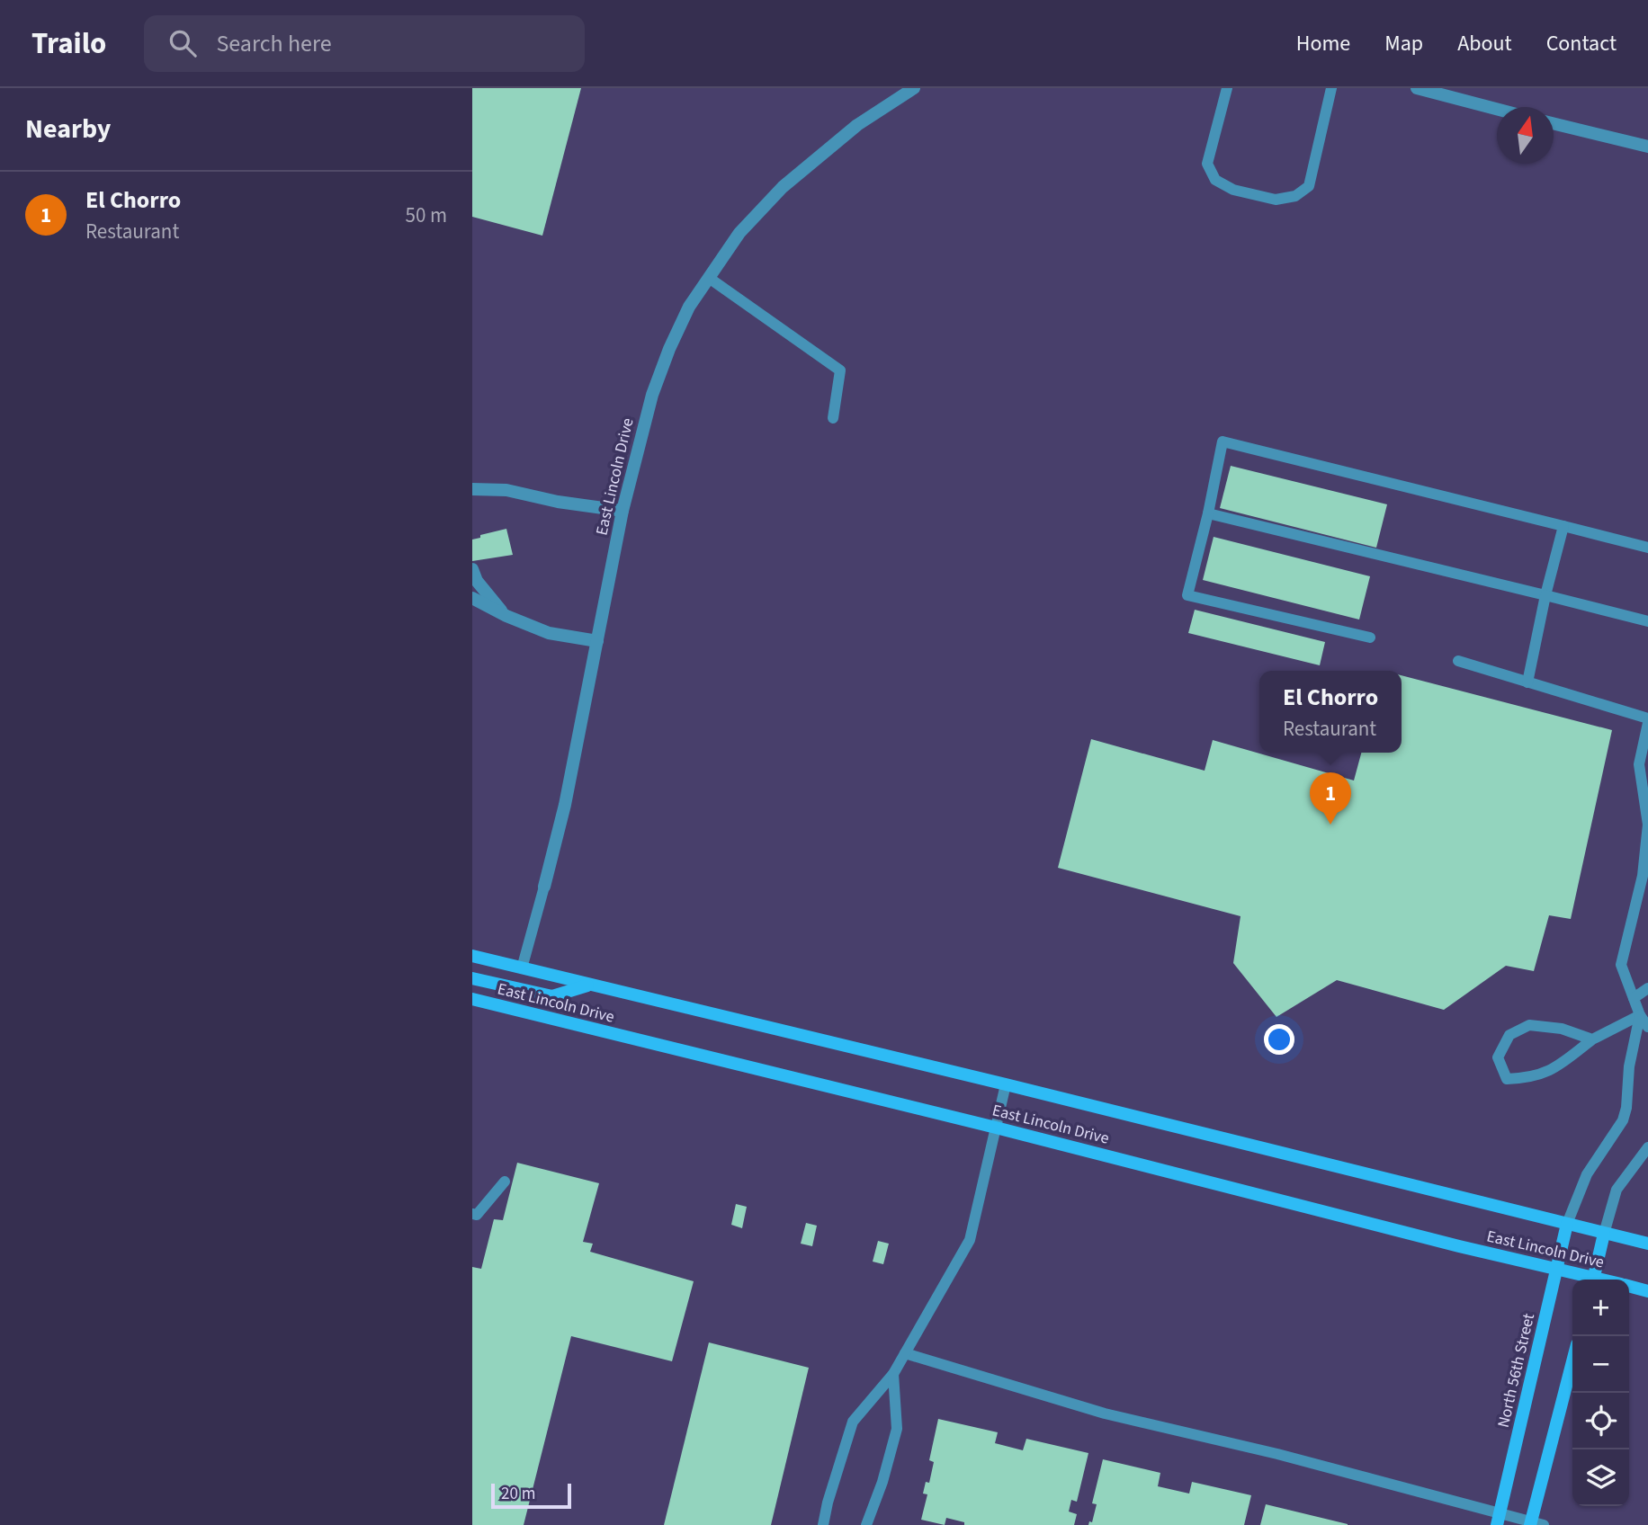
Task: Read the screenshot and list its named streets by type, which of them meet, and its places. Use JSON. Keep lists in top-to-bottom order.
{
  "streets": {
    "main road": ["East Lincoln Drive", "North 56th Street"]
  },
  "crossings": [
    ["East Lincoln Drive", "North 56th Street"]
  ],
  "scale_bar": "20 m",
  "north": "top",
  "page": {
    "header": "Trailo",
    "search": "Search here",
    "nav": [
      "Home",
      "Map",
      "About",
      "Contact"
    ],
    "heading": "Nearby",
    "list": [
      {
        "mark": "1",
        "name": "El Chorro",
        "note": "Restaurant",
        "value": "50 m"
      }
    ],
    "popup": ["El Chorro", "Restaurant"],
    "pins": "1",
    "map_buttons": ["+", "−"],
    "scale": "20 m"
  }
}
